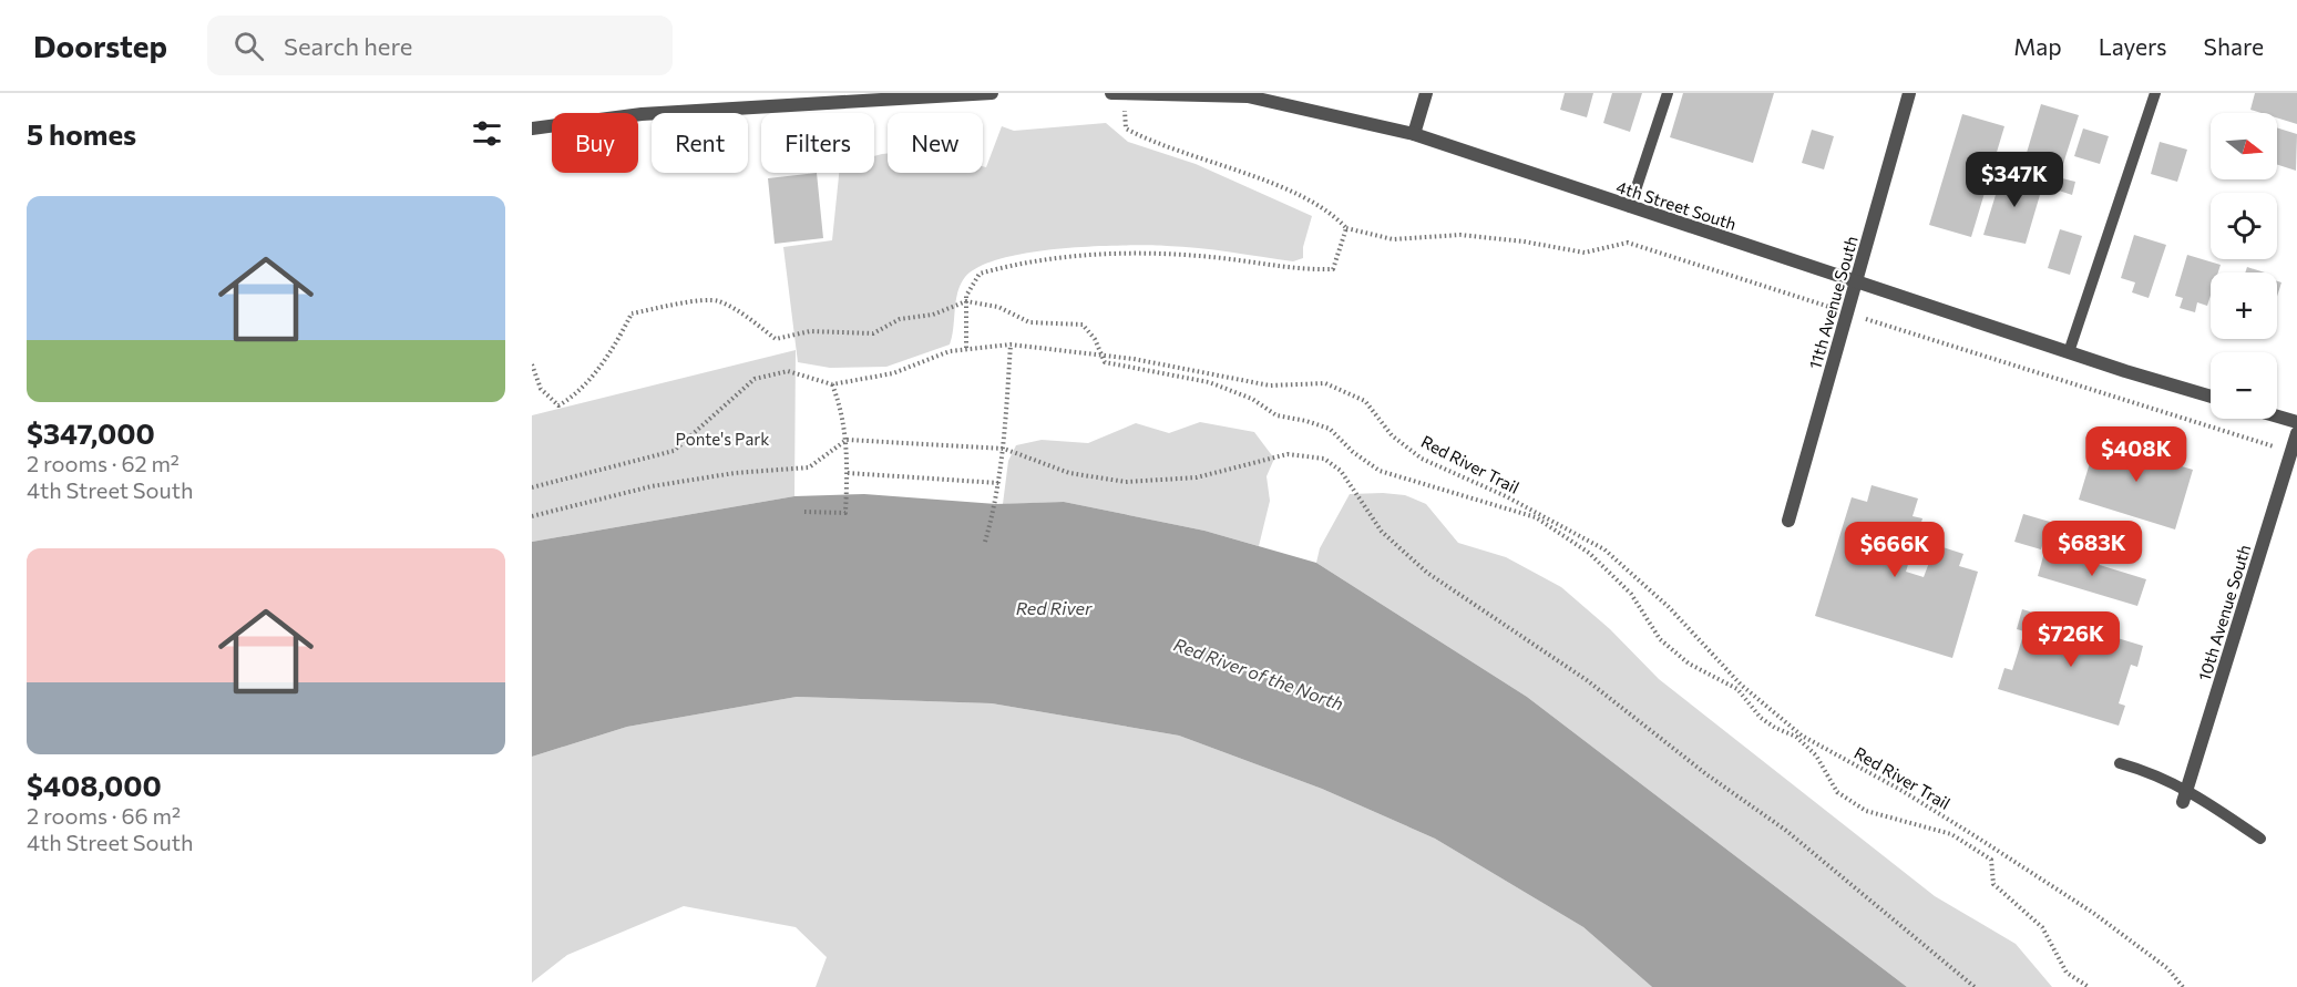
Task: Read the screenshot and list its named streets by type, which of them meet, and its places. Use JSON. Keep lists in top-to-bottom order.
{
  "streets": {
    "street": ["4th Street South", "11th Avenue South", "10th Avenue South"],
    "path": ["Red River Trail"]
  },
  "crossings": [
    ["4th Street South", "11th Avenue South"]
  ],
  "water": ["Red River", "Red River of the North"],
  "parks": ["Ponte's Park"],
  "north": "right",
  "page": {
    "header": "Doorstep",
    "search": "Search here",
    "nav": ["Map", "Layers", "Share"],
    "heading": "5 homes",
    "map_buttons": ["+", "−"],
    "chip": [
      "Buy",
      "Rent",
      "Filters",
      "New"
    ],
    "price": [
      "$347K",
      "$408K",
      "$683K",
      "$666K",
      "$726K"
    ],
    "list": [
      {
        "name": "$347,000",
        "note": "2 rooms · 62 m² · 4th Street South"
      },
      {
        "name": "$408,000",
        "note": "2 rooms · 66 m² · 4th Street South"
      }
    ]
  }
}
